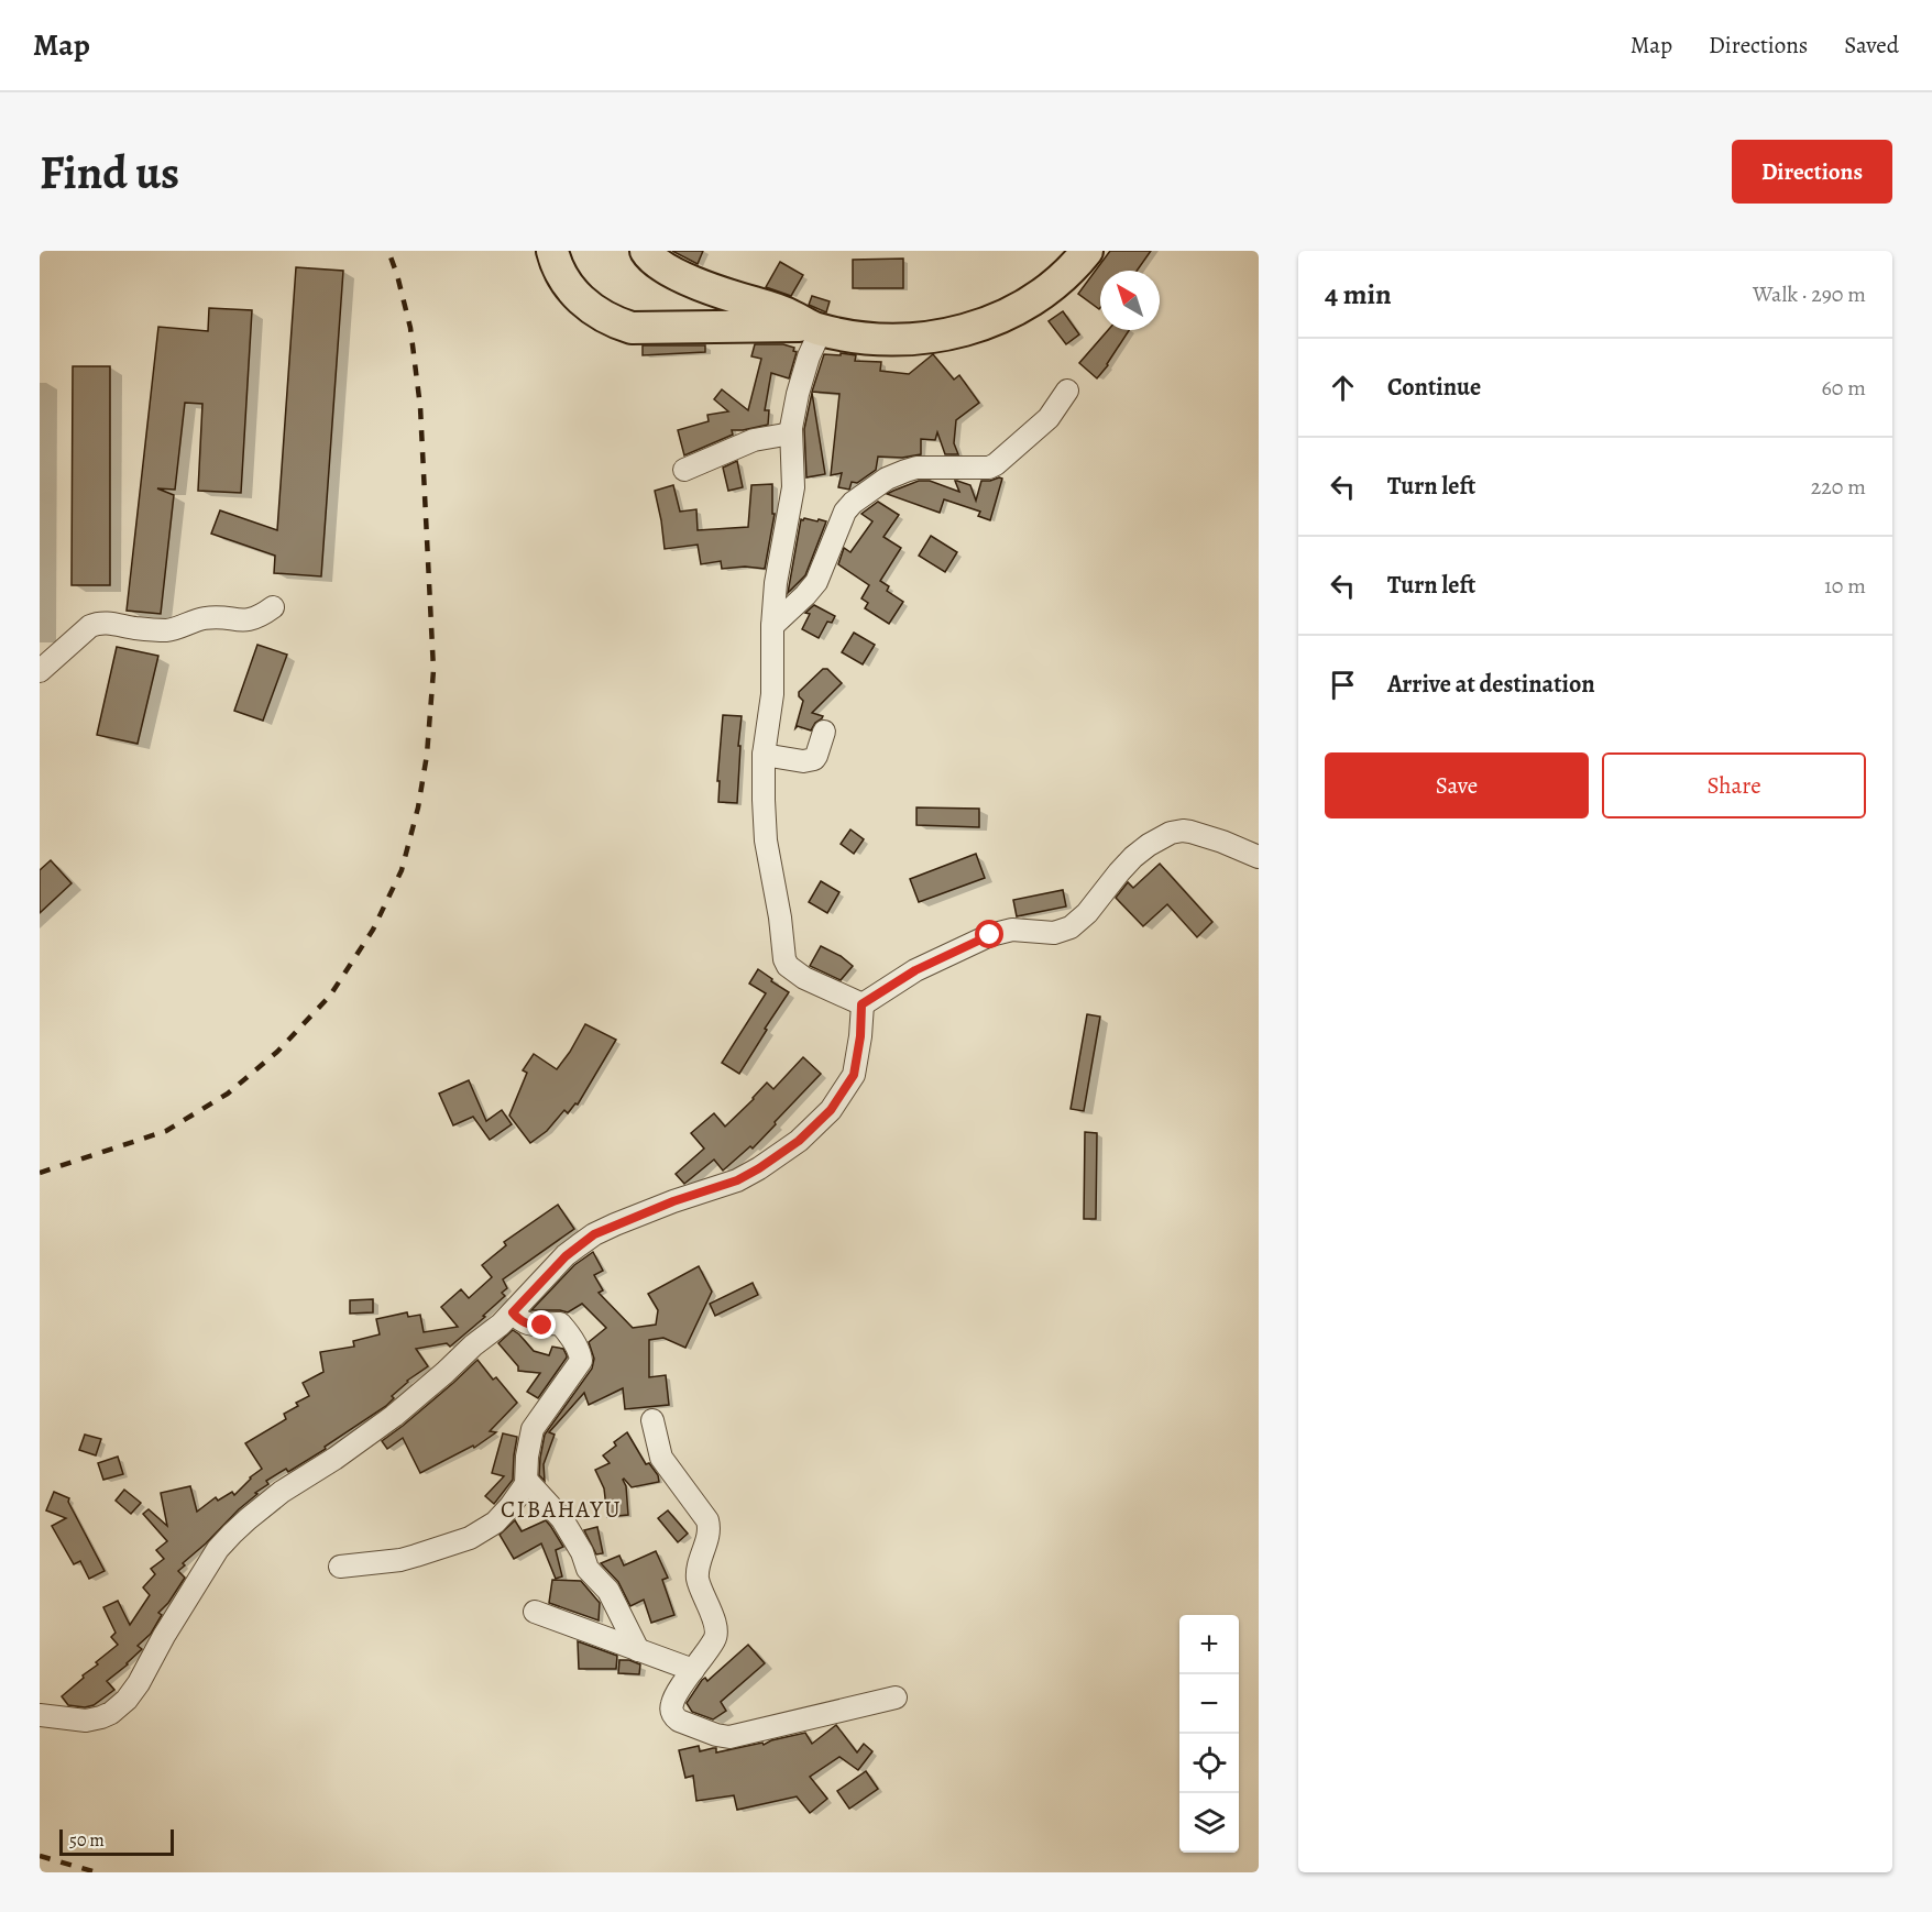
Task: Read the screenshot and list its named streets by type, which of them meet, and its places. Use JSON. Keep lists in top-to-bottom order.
{
  "districts": ["CIBAHAYU"],
  "scale_bar": "50 m",
  "north": "top left",
  "page": {
    "header": "Map",
    "nav": ["Map", "Directions", "Saved"],
    "buttons": [
      "Directions",
      ["Save", "Share"]
    ],
    "title": "Find us",
    "heading": ["4 min", "Walk · 290 m"],
    "list": [
      ["Continue", "60 m"],
      ["Turn left", "220 m"],
      ["Turn left", "10 m"],
      "Arrive at destination"
    ],
    "map_buttons": ["+", "−"],
    "scale": "50 m"
  }
}
